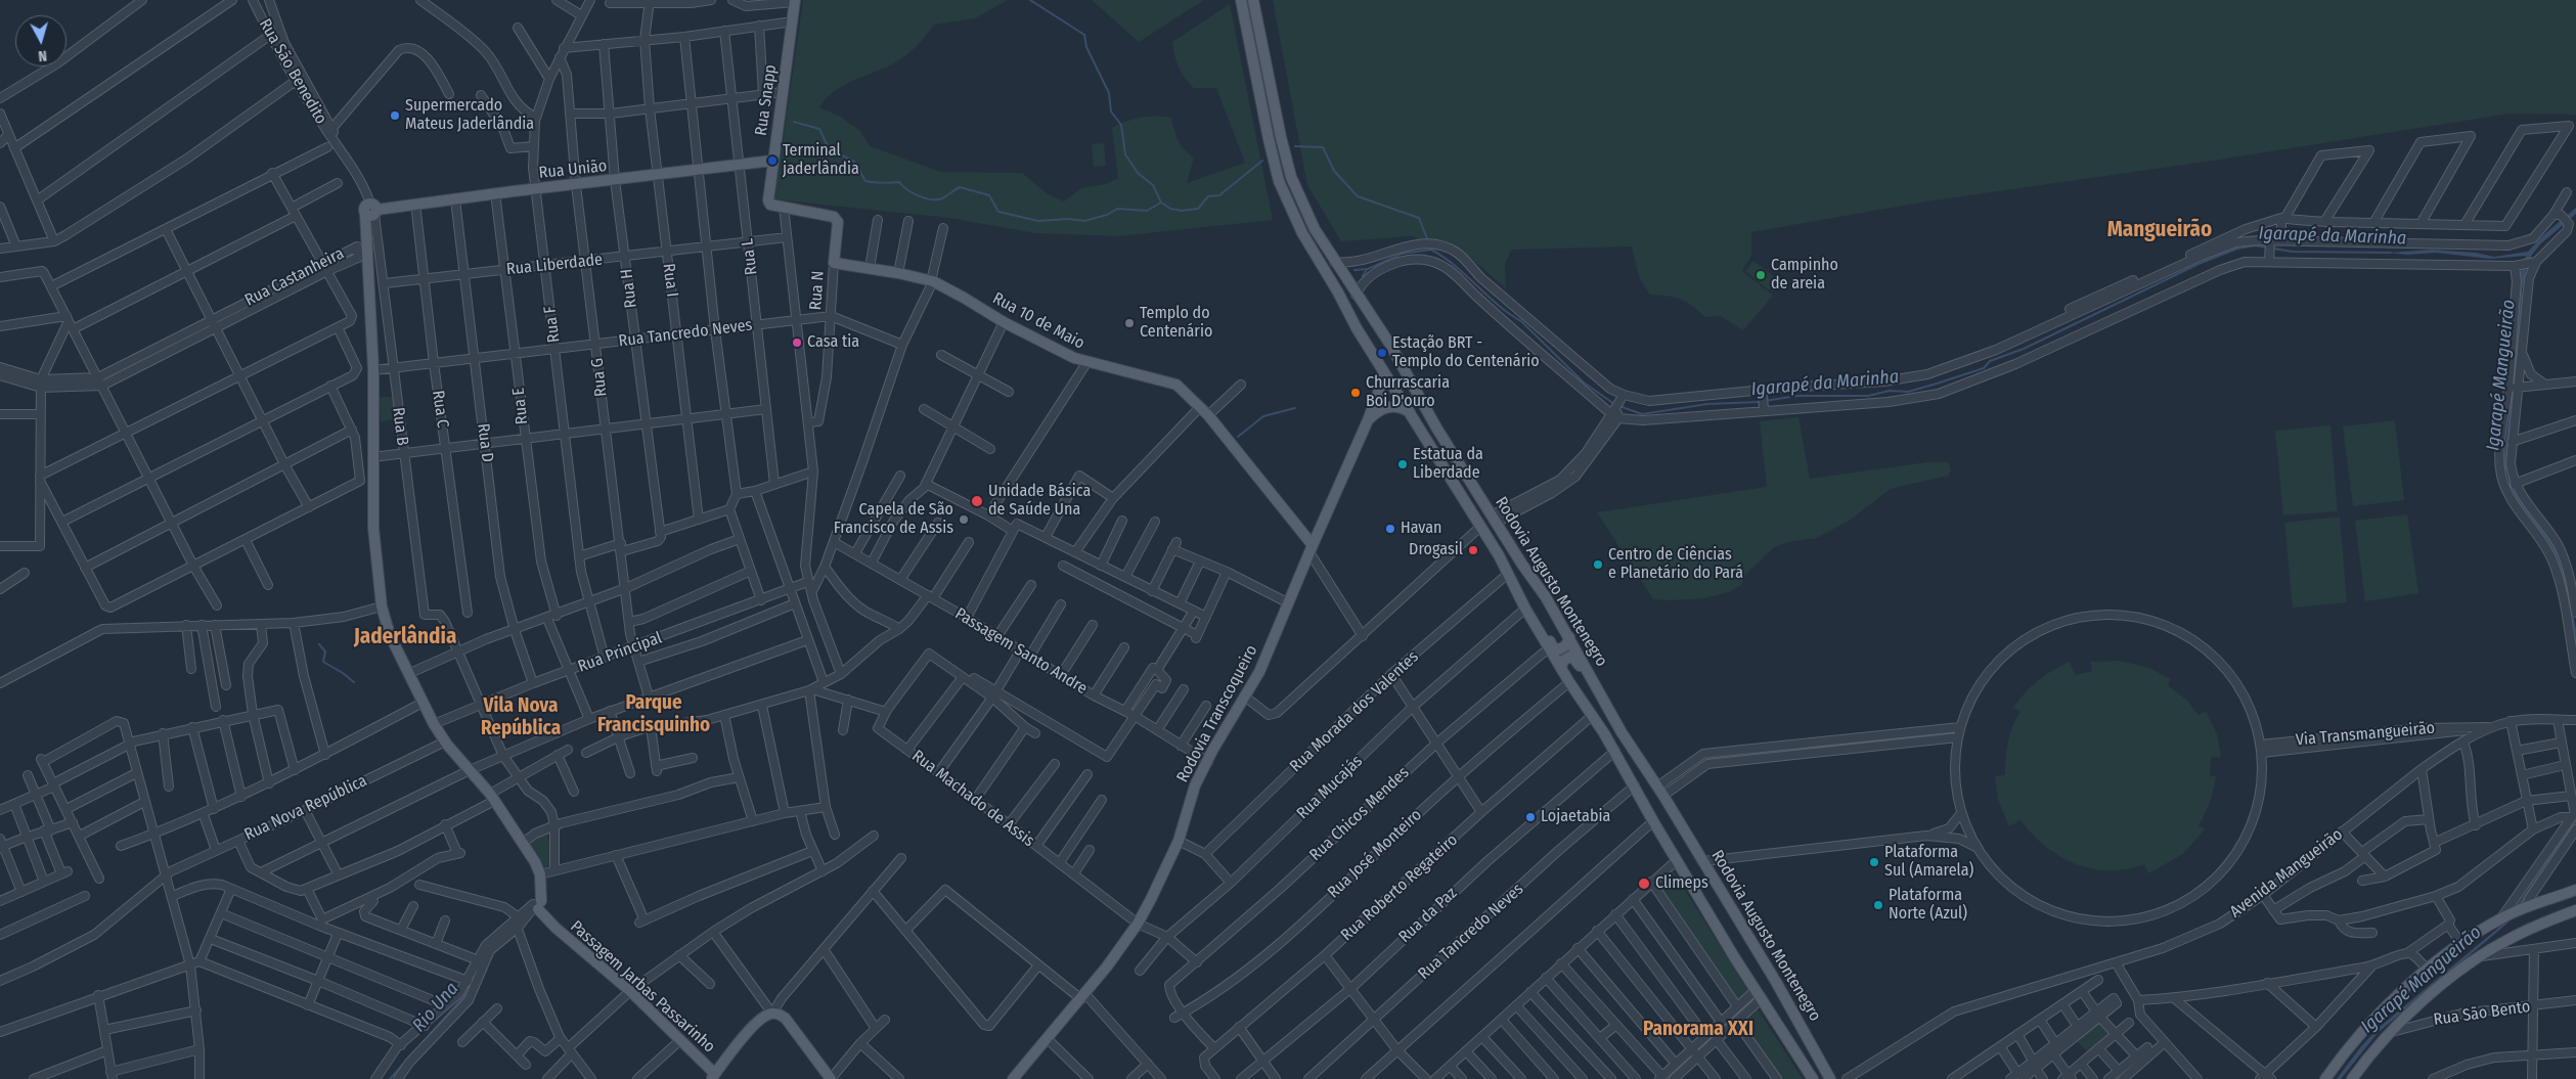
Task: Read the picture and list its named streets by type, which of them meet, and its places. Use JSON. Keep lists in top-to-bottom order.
{
  "streets": {
    "main road": [
      "Rua Snapp",
      "Rua União",
      "Rua N",
      "Rua 10 de Maio",
      "Rodovia Augusto Montenegro",
      "Rodovia Transcoqueiro",
      "Passagem Jarbas Passarinho"
    ],
    "street": [
      "Rua São Benedito",
      "Rua L",
      "Rua Liberdade",
      "Rua Castanheira",
      "Rua I",
      "Rua H",
      "Rua F",
      "Rua Tancredo Neves",
      "Rua G",
      "Rua E",
      "Rua C",
      "Rua B",
      "Rua D",
      "Passagem Santo Andre",
      "Rua Principal",
      "Rua Morada dos Valentes",
      "Via Transmangueirão",
      "Rua Mucajás",
      "Rua Machado de Assis",
      "Rua Nova República",
      "Rua Chicos Mendes",
      "Rua José Monteiro",
      "Avenida Mangueirão",
      "Rua Roberto Regateiro",
      "Rua da Paz",
      "Rua São Bento"
    ]
  },
  "crossings": [
    ["Rua São Benedito", "Rua União"],
    ["Rua São Benedito", "Rua B"],
    ["Rua Snapp", "Rua União"],
    ["Rua Snapp", "Rua N"],
    ["Rua União", "Rua L"],
    ["Rua União", "Rua I"],
    ["Rua União", "Rua H"],
    ["Rua União", "Rua F"],
    ["Rua União", "Rua G"],
    ["Rua União", "Rua E"],
    ["Rua União", "Rua C"],
    ["Rua União", "Rua B"],
    ["Rua União", "Rua D"],
    ["Rua L", "Rua Liberdade"],
    ["Rua L", "Rua Tancredo Neves"],
    ["Rua Liberdade", "Rua I"],
    ["Rua Liberdade", "Rua H"],
    ["Rua Liberdade", "Rua F"],
    ["Rua Liberdade", "Rua G"],
    ["Rua Liberdade", "Rua E"],
    ["Rua Liberdade", "Rua C"],
    ["Rua Liberdade", "Rua B"],
    ["Rua Liberdade", "Rua D"],
    ["Rua I", "Rua Tancredo Neves"],
    ["Rua H", "Rua Tancredo Neves"],
    ["Rua N", "Rua 10 de Maio"],
    ["Rua N", "Rua Tancredo Neves"],
    ["Rua 10 de Maio", "Rodovia Transcoqueiro"],
    ["Rua F", "Rua Tancredo Neves"],
    ["Rua F", "Rua G"],
    ["Rua F", "Rua Principal"],
    ["Rua Tancredo Neves", "Rua G"],
    ["Rua Tancredo Neves", "Rua E"],
    ["Rua Tancredo Neves", "Rua C"],
    ["Rua Tancredo Neves", "Rua B"],
    ["Rua Tancredo Neves", "Rua D"],
    ["Rua G", "Rua Principal"],
    ["Rua D", "Rua Principal"],
    ["Rodovia Augusto Montenegro", "Rua Morada dos Valentes"],
    ["Rodovia Augusto Montenegro", "Rodovia Transcoqueiro"],
    ["Rodovia Augusto Montenegro", "Rua Mucajás"],
    ["Rodovia Augusto Montenegro", "Rua Chicos Mendes"],
    ["Passagem Santo Andre", "Rodovia Transcoqueiro"],
    ["Rodovia Transcoqueiro", "Rua Machado de Assis"],
    ["Via Transmangueirão", "Avenida Mangueirão"],
    ["Rua Mucajás", "Rua Machado de Assis"],
    ["Rua Machado de Assis", "Rua Chicos Mendes"],
    ["Rua Chicos Mendes", "Rua José Monteiro"]
  ],
  "districts": [
    "Mangueirão",
    "Jaderlândia",
    "Parque Francisquinho",
    "Vila Nova República",
    "Panorama XXI"
  ],
  "water": ["Igarapé da Marinha", "Igarapé Mangueirão", "Rio Una"],
  "places": [
    "Supermercado Mateus Jaderlândia",
    "Terminal jaderlândia",
    "Campinho de areia",
    "Templo do Centenário",
    "Casa tia",
    "Estação BRT - Templo do Centenário",
    "Churrascaria Boi D'ouro",
    "Estatua da Liberdade",
    "Unidade Básica de Saúde Una",
    "Capela de São Francisco de Assis",
    "Havan",
    "Drogasil",
    "Centro de Ciências e Planetário do Pará",
    "Lojaetabia",
    "Plataforma Sul (Amarela)",
    "Climeps",
    "Plataforma Norte (Azul)"
  ],
  "north": "bottom"
}
